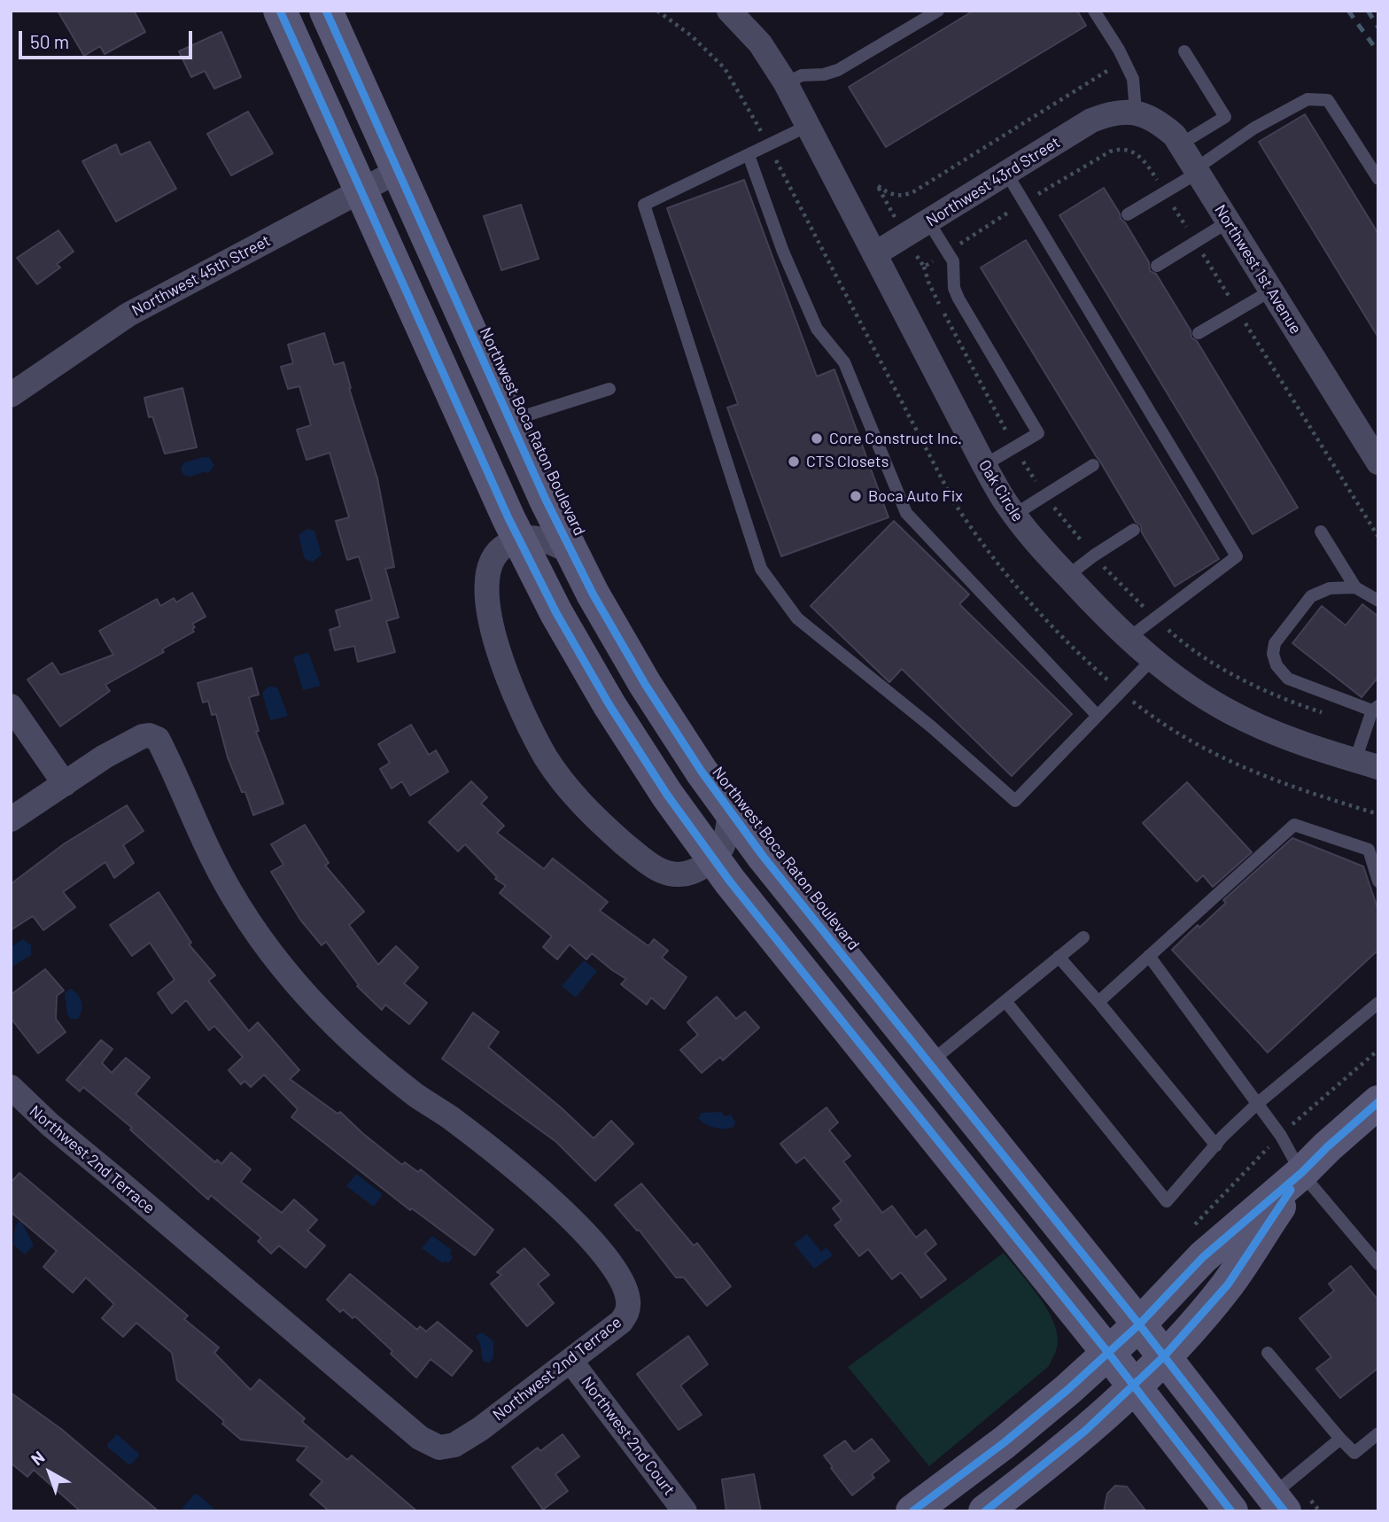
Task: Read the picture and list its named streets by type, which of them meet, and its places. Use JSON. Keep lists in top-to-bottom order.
{
  "streets": {
    "street": [
      "Northwest 43rd Street",
      "Northwest 1st Avenue",
      "Northwest 45th Street",
      "Northwest Boca Raton Boulevard",
      "Oak Circle",
      "Northwest 2nd Terrace",
      "Northwest 2nd Court"
    ]
  },
  "crossings": [
    ["Northwest 43rd Street", "Northwest 1st Avenue"],
    ["Northwest 43rd Street", "Oak Circle"],
    ["Northwest 45th Street", "Northwest Boca Raton Boulevard"],
    ["Northwest 2nd Terrace", "Northwest 2nd Court"]
  ],
  "places": ["Core Construct Inc.", "CTS Closets", "Boca Auto Fix"],
  "scale_bar": "50 m",
  "north": "top left"
}
